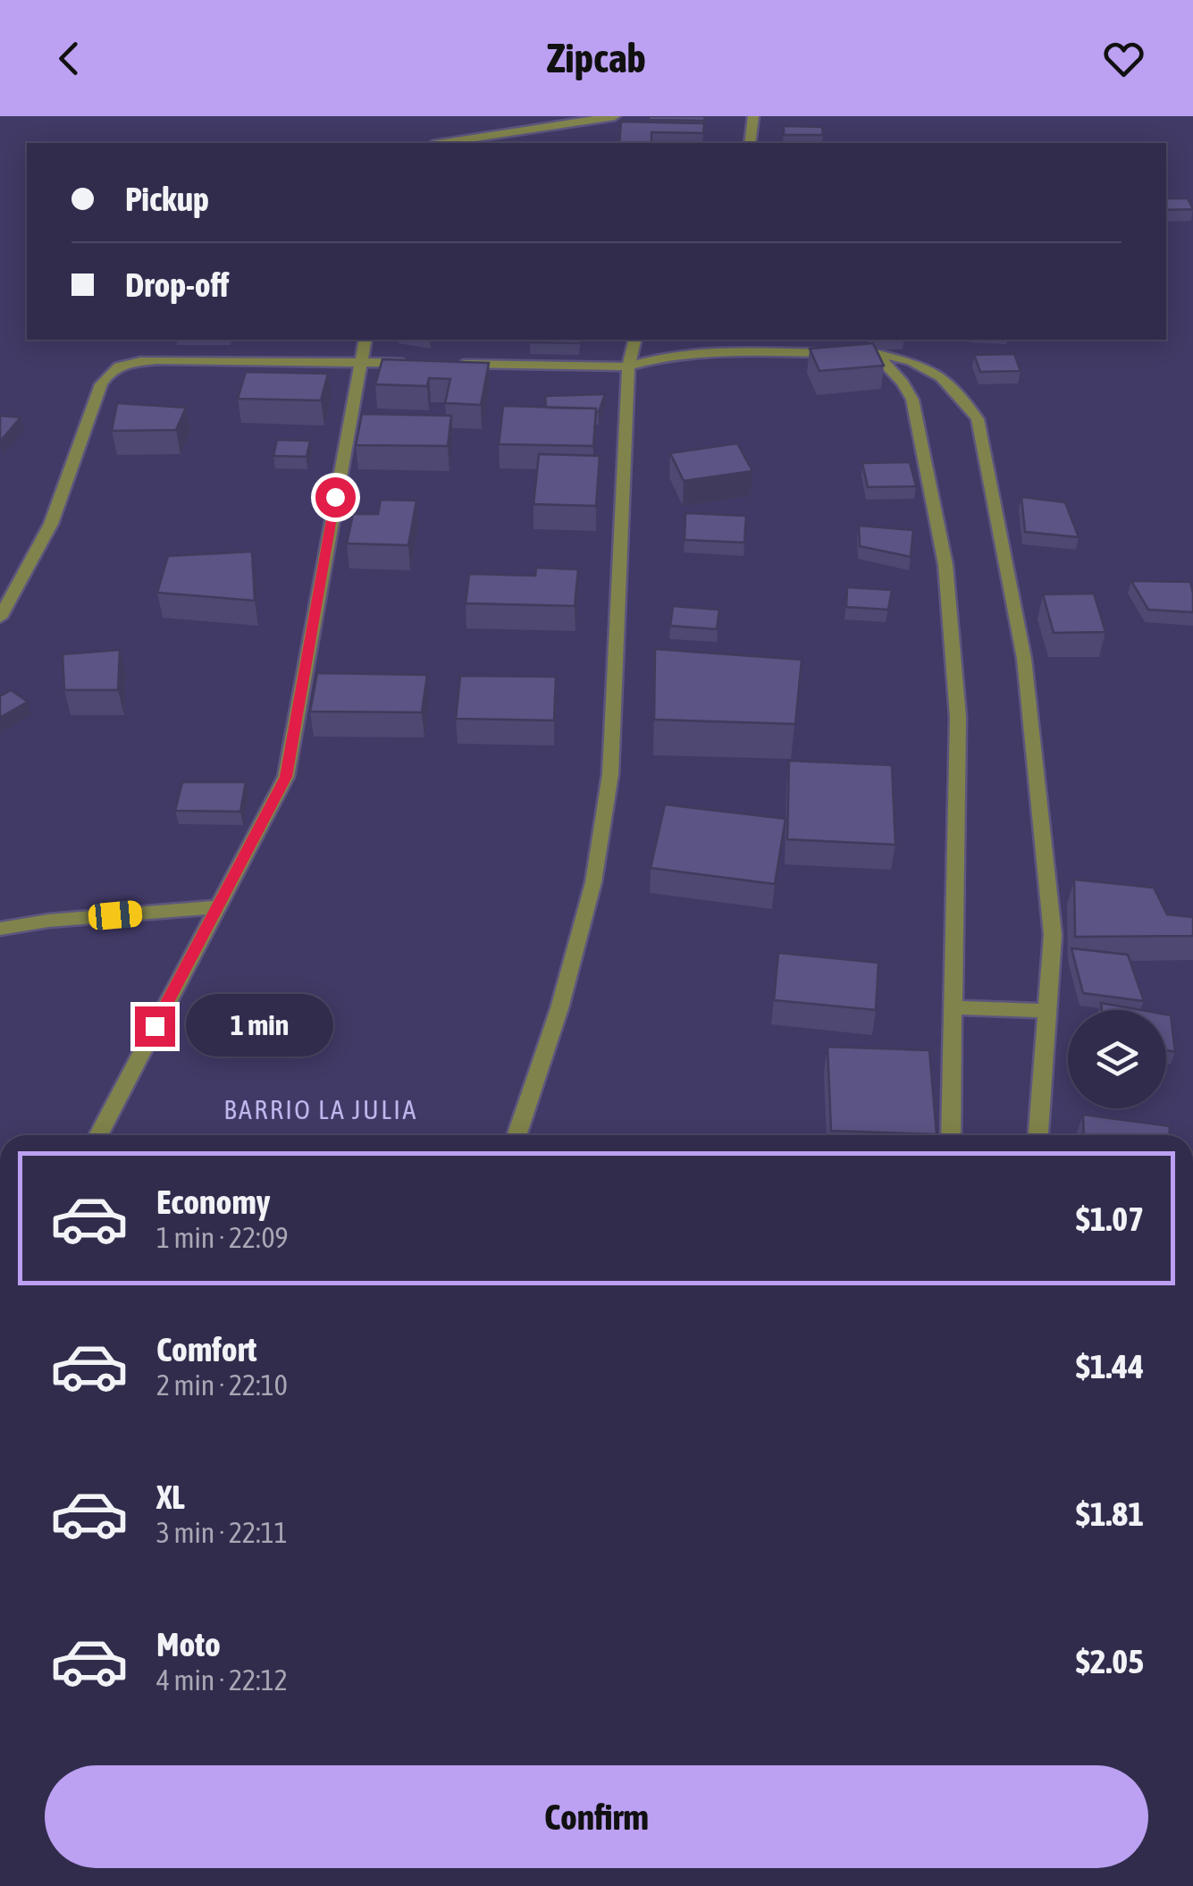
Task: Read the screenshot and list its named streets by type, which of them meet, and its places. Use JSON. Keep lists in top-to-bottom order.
{
  "districts": ["BARRIO LA JULIA"],
  "page": {
    "header": "Zipcab",
    "banner": ["Pickup", "Drop-off"],
    "bubble": "1 min",
    "list": [
      {
        "name": "Economy",
        "note": "1 min · 22:09",
        "value": "$1.07"
      },
      {
        "name": "Comfort",
        "note": "2 min · 22:10",
        "value": "$1.44"
      },
      {
        "name": "XL",
        "note": "3 min · 22:11",
        "value": "$1.81"
      },
      {
        "name": "Moto",
        "note": "4 min · 22:12",
        "value": "$2.05"
      }
    ],
    "buttons": "Confirm"
  }
}
